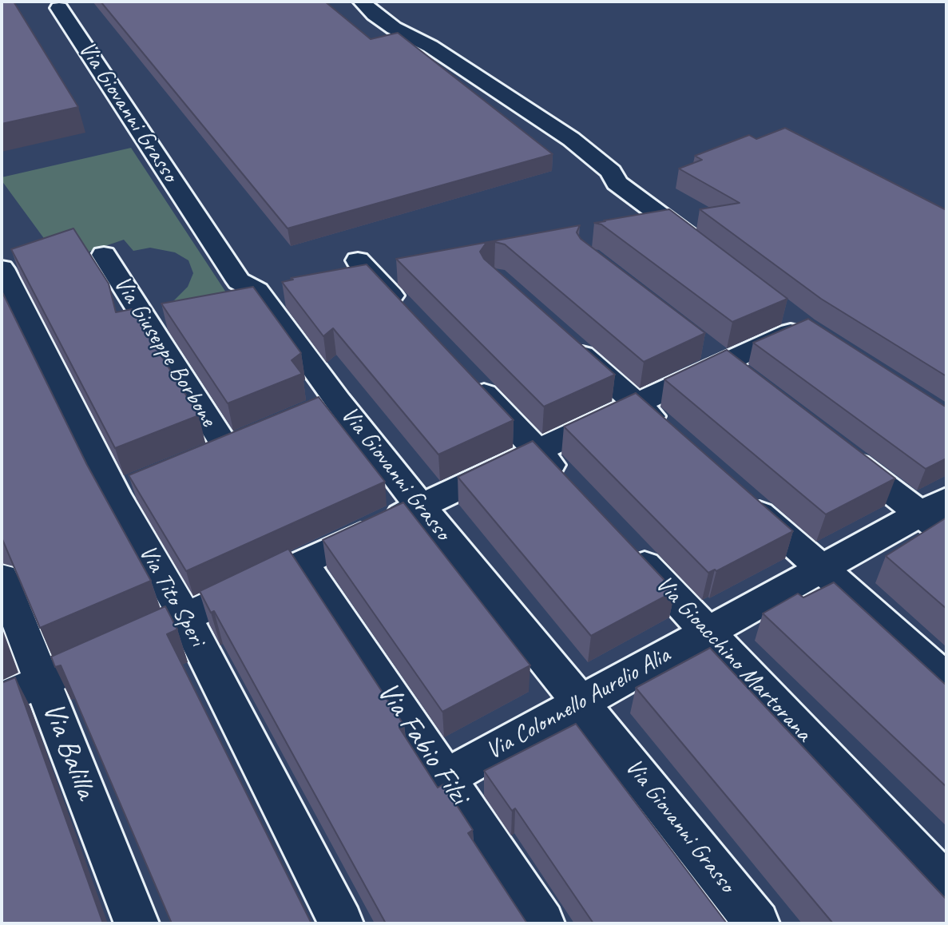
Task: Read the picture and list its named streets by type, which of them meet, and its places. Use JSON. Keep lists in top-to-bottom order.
{
  "streets": {
    "street": [
      "Via Giovanni Grasso",
      "Via Giuseppe Borbone",
      "Via Tito Speri",
      "Via Gioacchino Martorana",
      "Via Colonnello Aurelio Alia",
      "Via Fabio Filzi",
      "Via Balilla"
    ]
  },
  "crossings": [
    ["Via Giovanni Grasso", "Via Colonnello Aurelio Alia"],
    ["Via Gioacchino Martorana", "Via Colonnello Aurelio Alia"],
    ["Via Colonnello Aurelio Alia", "Via Fabio Filzi"]
  ]
}
